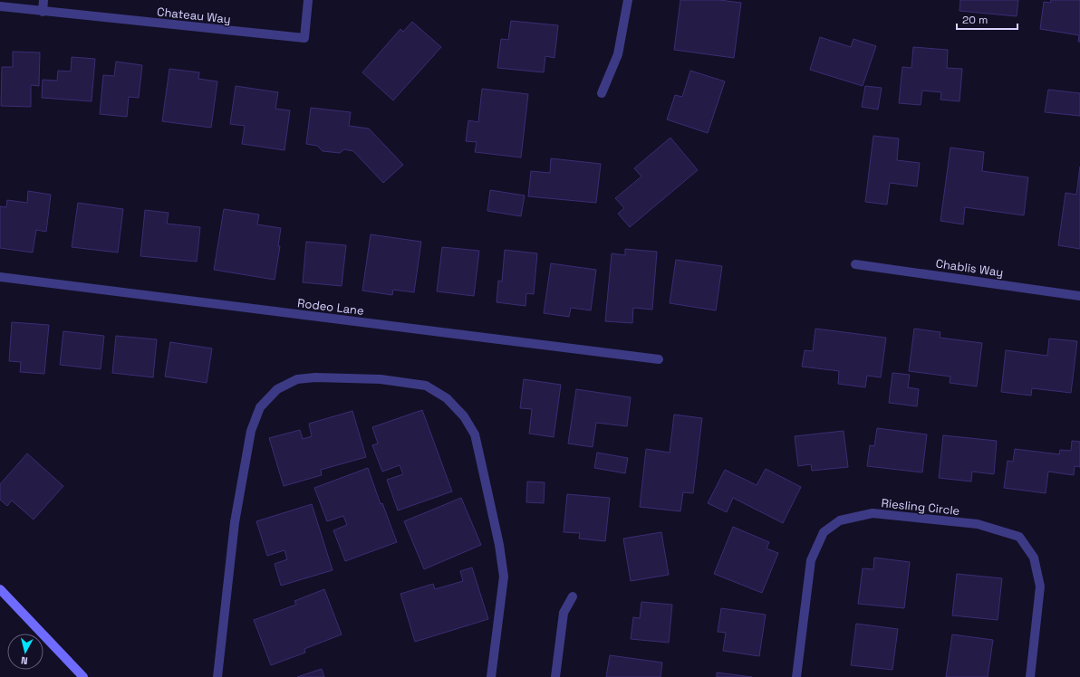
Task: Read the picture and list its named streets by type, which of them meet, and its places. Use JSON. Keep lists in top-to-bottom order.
{
  "streets": {
    "street": [
      "Chateau Way",
      "Chablis Way",
      "Rodeo Lane",
      "Riesling Circle"
    ]
  },
  "scale_bar": "20 m",
  "north": "bottom"
}
